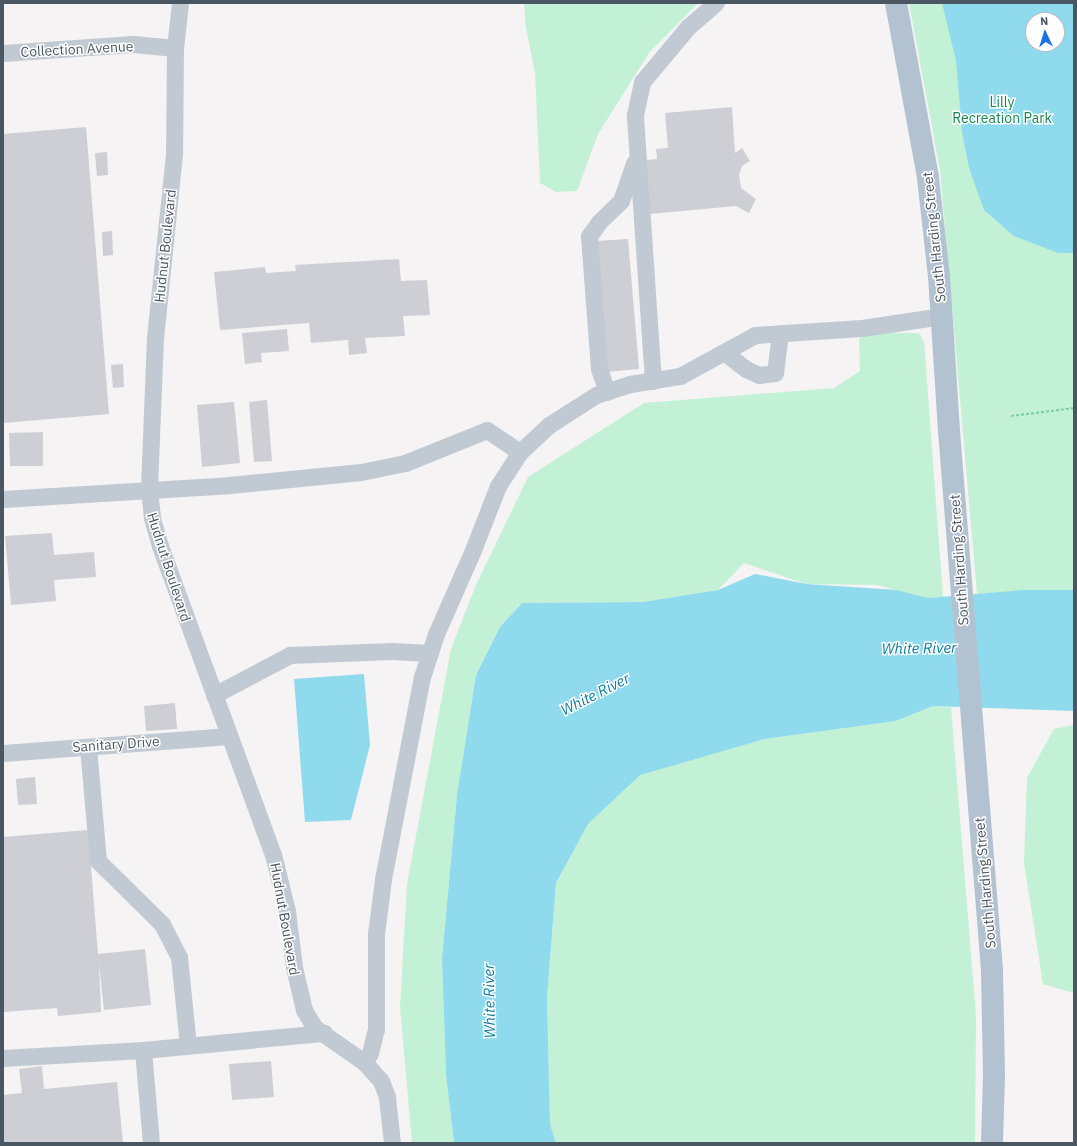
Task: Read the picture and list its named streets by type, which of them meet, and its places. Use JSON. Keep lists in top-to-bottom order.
{
  "streets": {
    "main road": ["South Harding Street"],
    "street": ["Collection Avenue", "Hudnut Boulevard", "Sanitary Drive"]
  },
  "crossings": [
    ["Collection Avenue", "Hudnut Boulevard"],
    ["Hudnut Boulevard", "Sanitary Drive"]
  ],
  "water": ["White River"],
  "parks": ["Lilly Recreation Park"],
  "north": "top"
}
